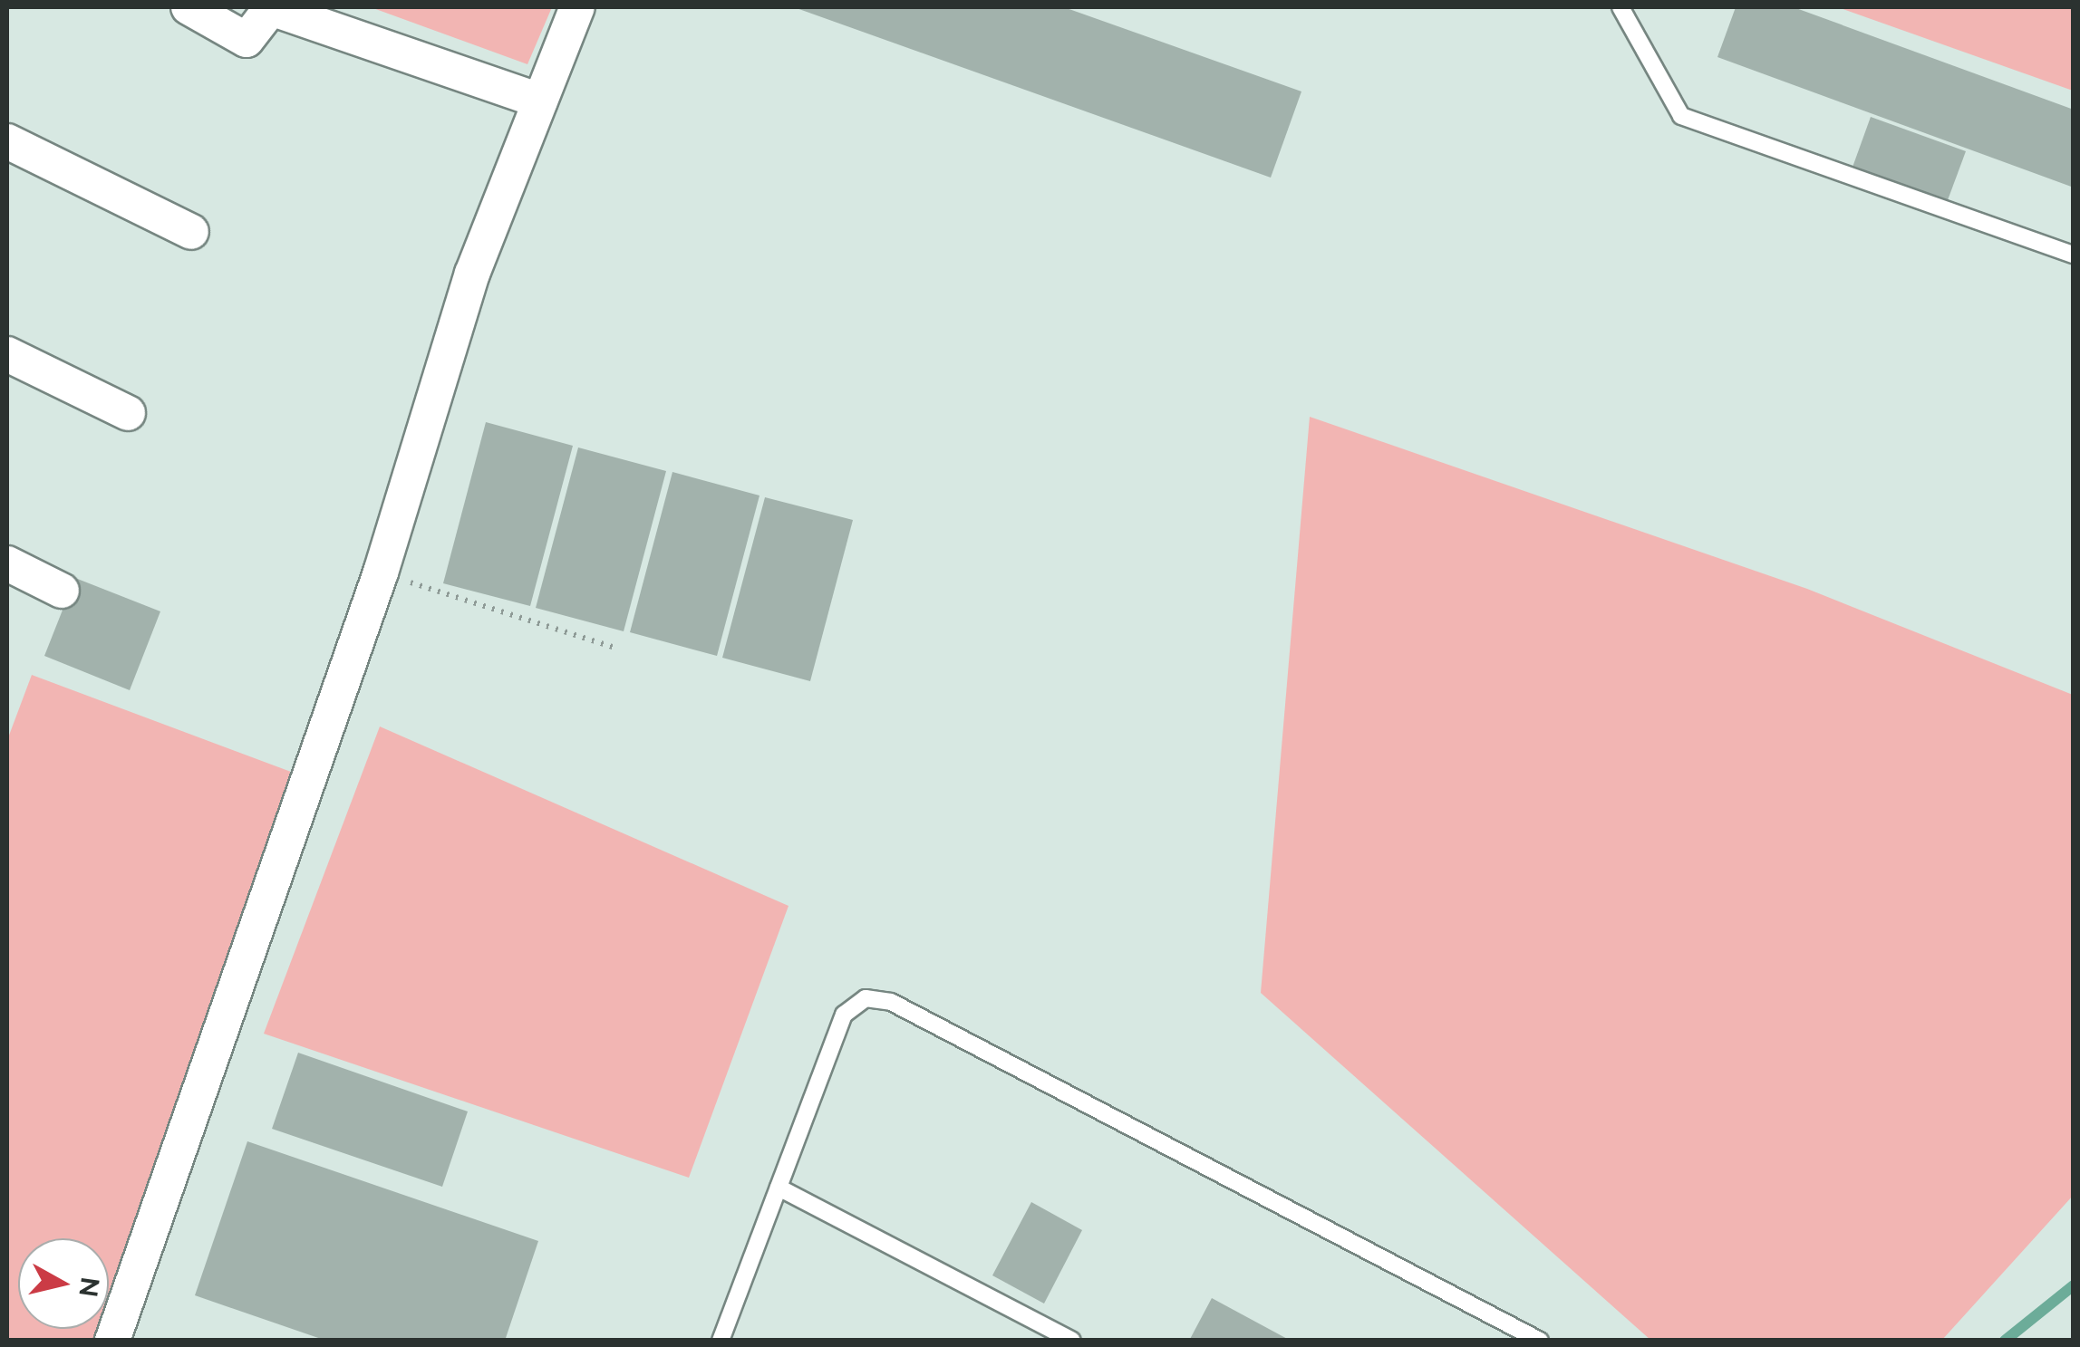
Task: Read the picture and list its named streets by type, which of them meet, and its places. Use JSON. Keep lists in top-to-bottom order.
{
  "north": "right"
}
